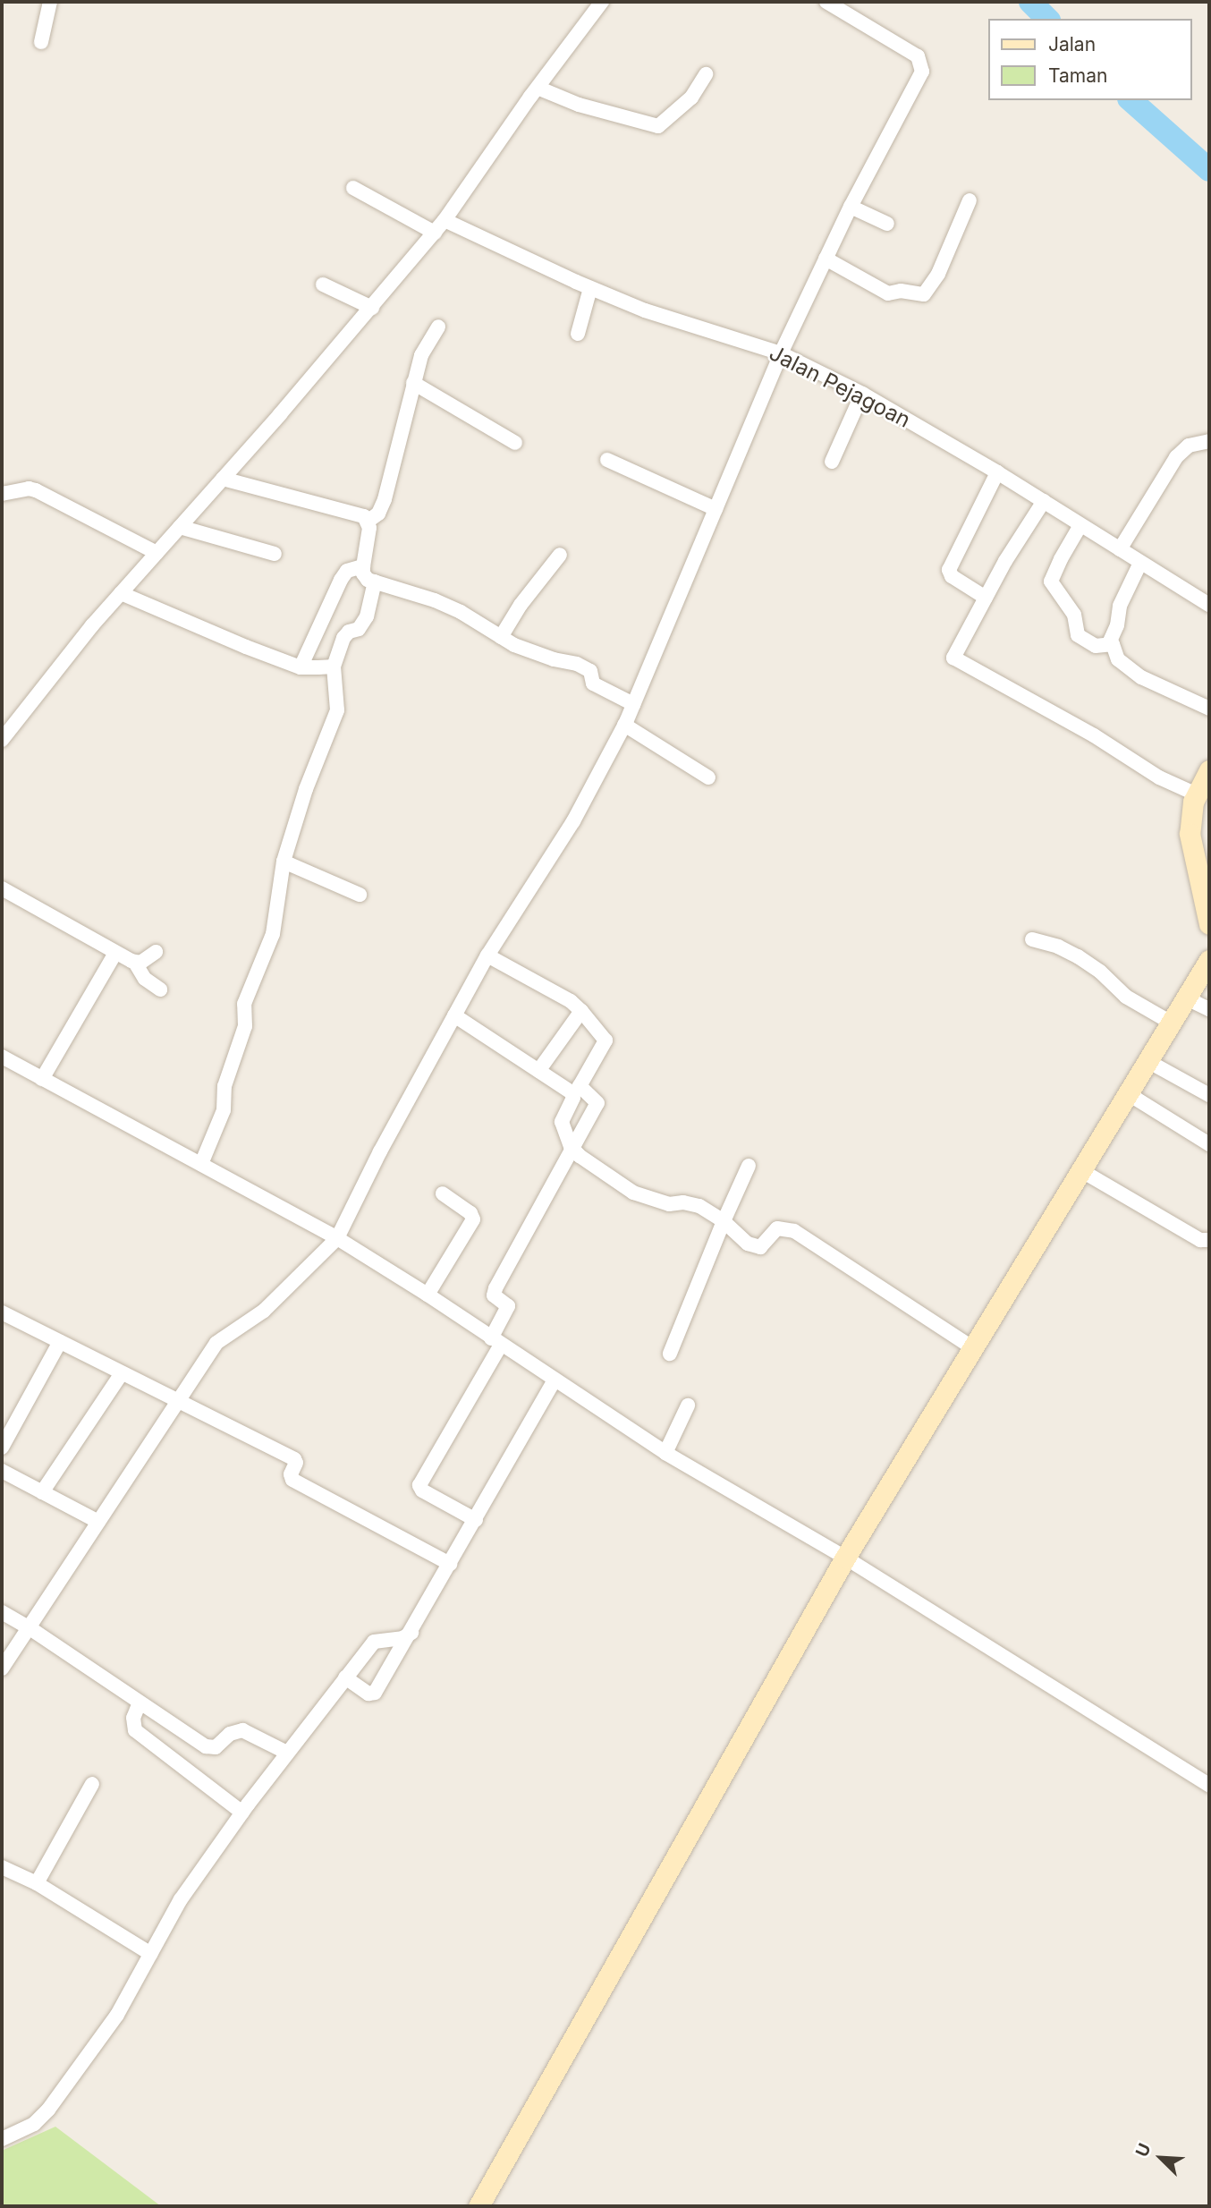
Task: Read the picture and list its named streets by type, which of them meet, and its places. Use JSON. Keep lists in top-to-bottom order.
{
  "streets": {
    "street": ["Jalan Pejagoan"]
  },
  "legend": ["Jalan", "Taman"],
  "north": "top left"
}
